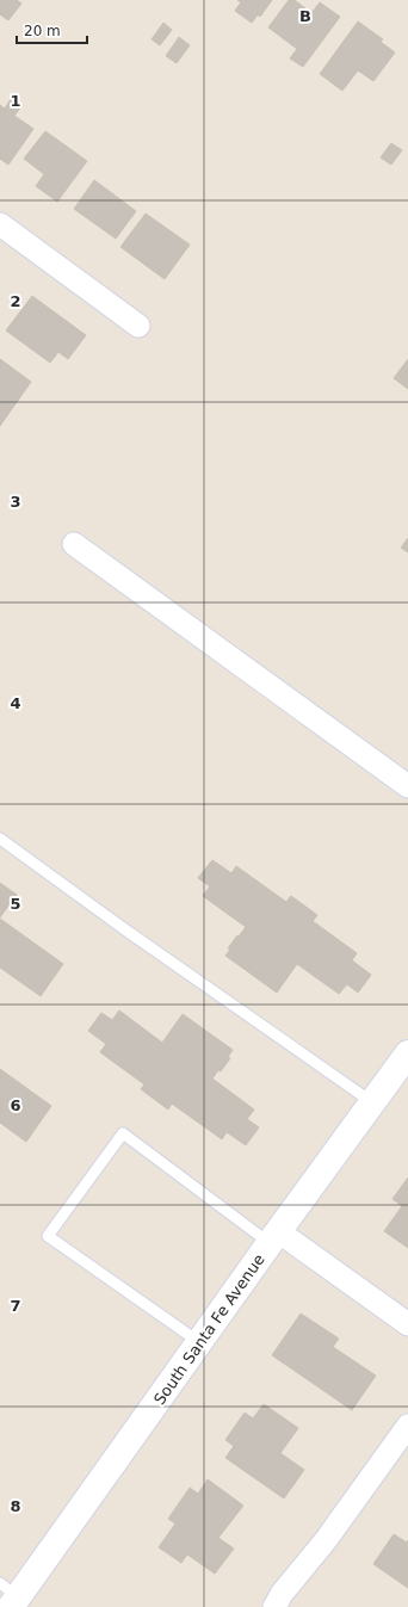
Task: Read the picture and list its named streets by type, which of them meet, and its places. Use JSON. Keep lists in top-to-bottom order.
{
  "streets": {
    "main road": ["South Santa Fe Avenue"]
  },
  "scale_bar": "20 m",
  "grid": {
    "columns": ["B"],
    "rows": [
      "1",
      "2",
      "3",
      "4",
      "5",
      "6",
      "7",
      "8"
    ]
  }
}
